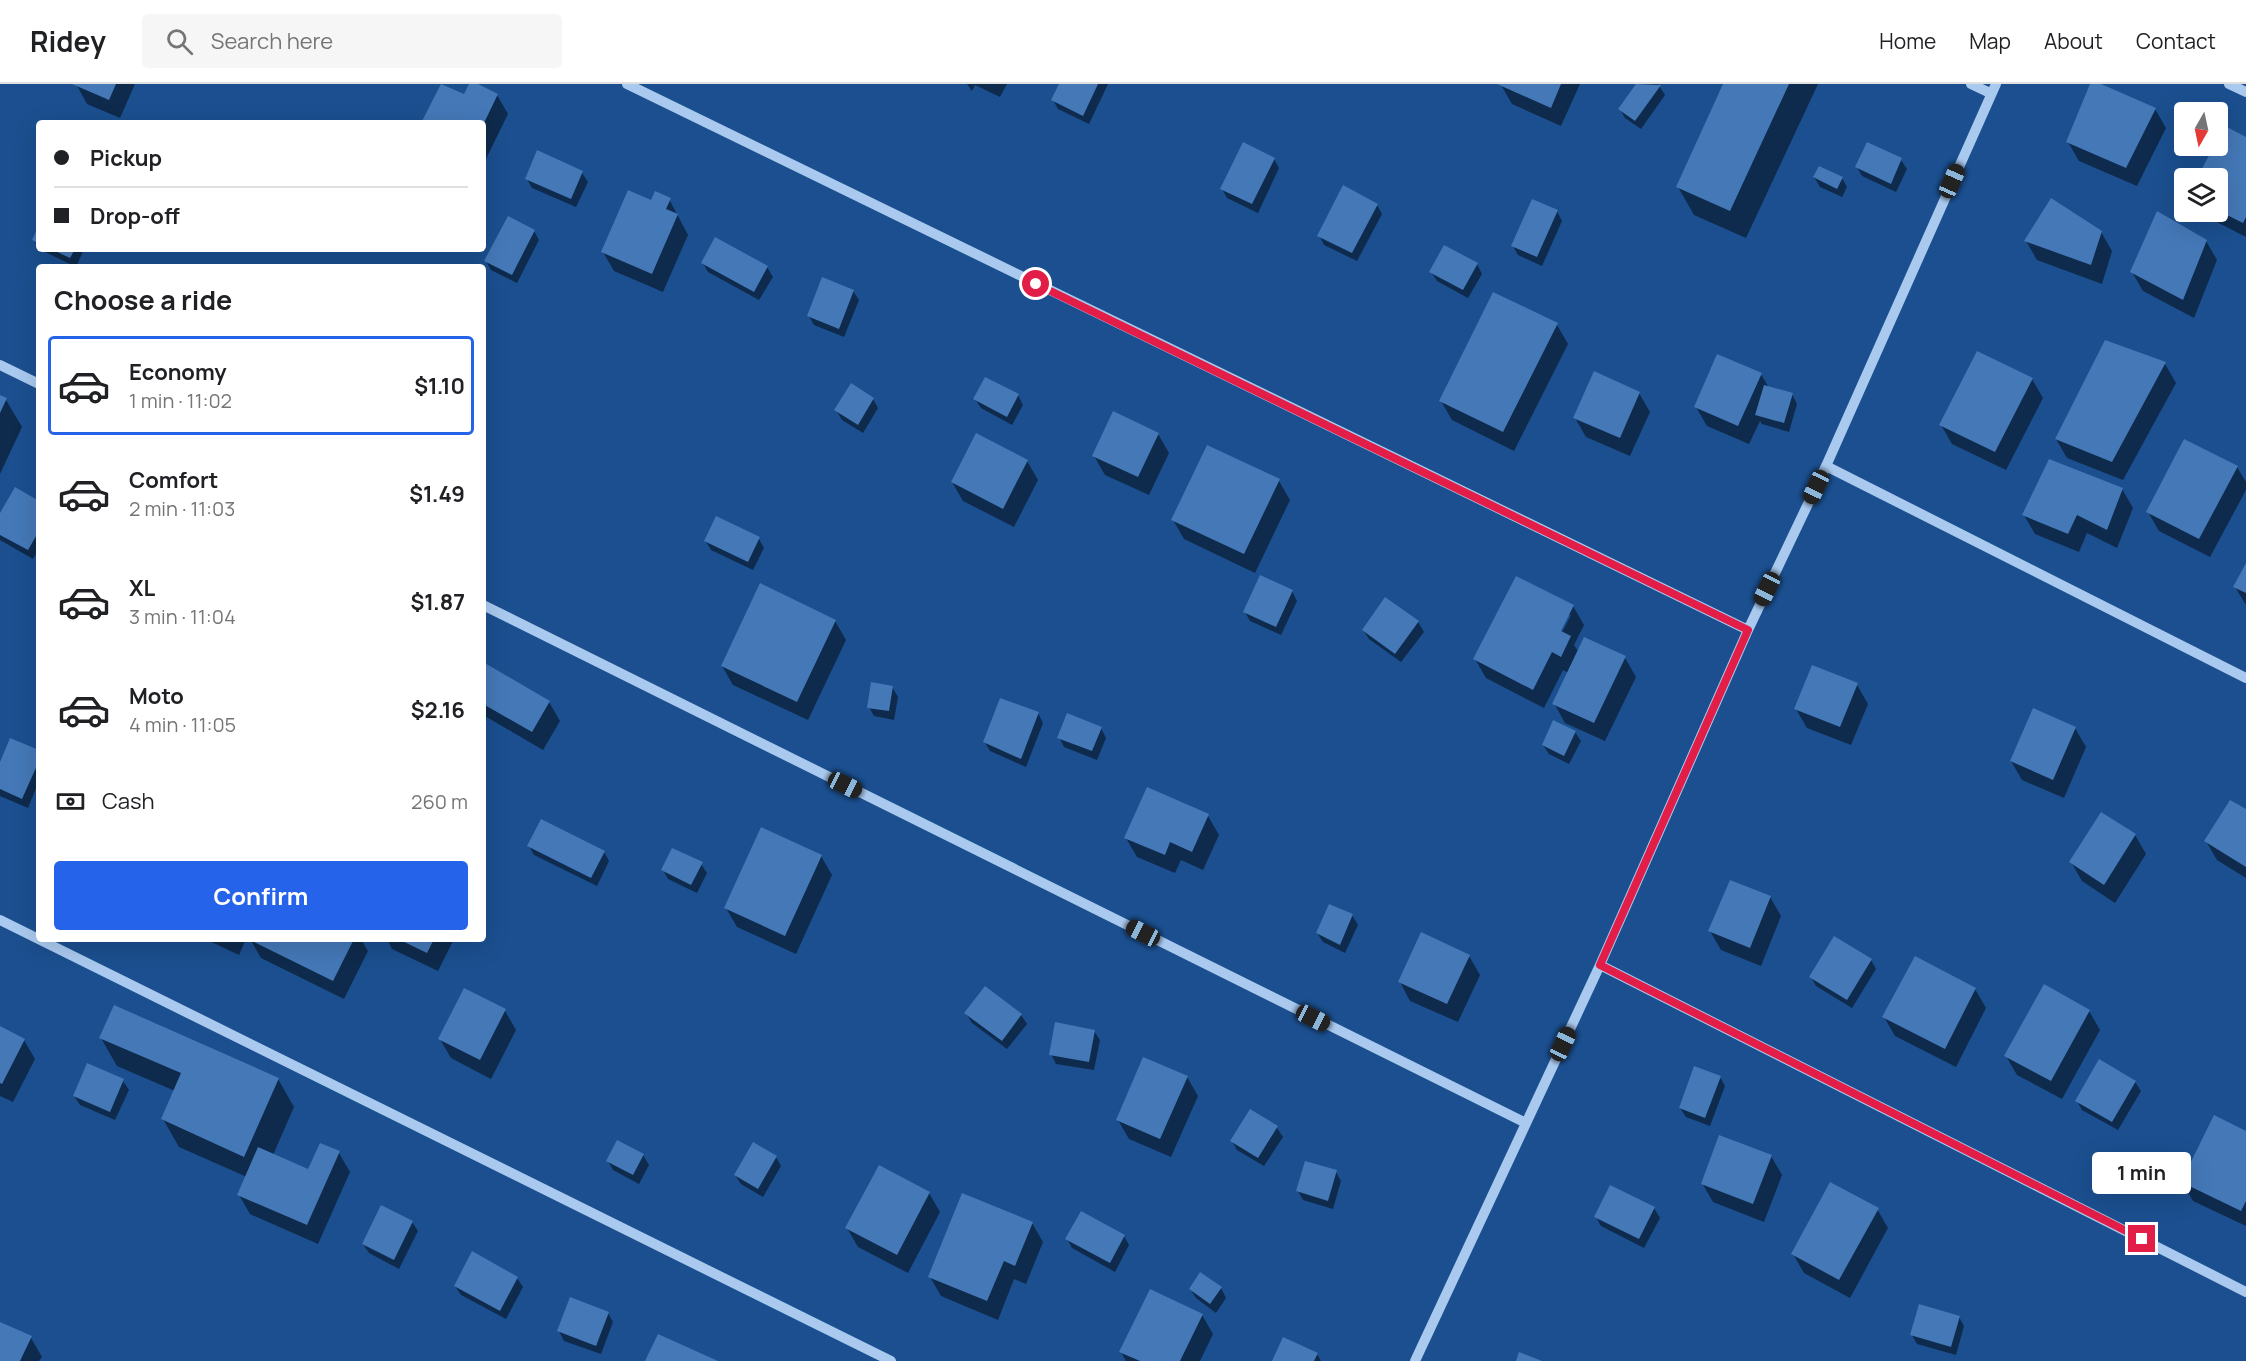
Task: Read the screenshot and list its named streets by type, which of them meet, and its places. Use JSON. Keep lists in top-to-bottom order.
{
  "north": "bottom",
  "page": {
    "header": "Ridey",
    "search": "Search here",
    "nav": [
      "Home",
      "Map",
      "About",
      "Contact"
    ],
    "banner": ["Pickup", "Drop-off"],
    "heading": "Choose a ride",
    "list": [
      {
        "name": "Economy",
        "note": "1 min · 11:02",
        "value": "$1.10"
      },
      {
        "name": "Comfort",
        "note": "2 min · 11:03",
        "value": "$1.49"
      },
      {
        "name": "XL",
        "note": "3 min · 11:04",
        "value": "$1.87"
      },
      {
        "name": "Moto",
        "note": "4 min · 11:05",
        "value": "$2.16"
      }
    ],
    "pay": ["Cash", "260 m"],
    "buttons": "Confirm",
    "bubble": "1 min"
  }
}
